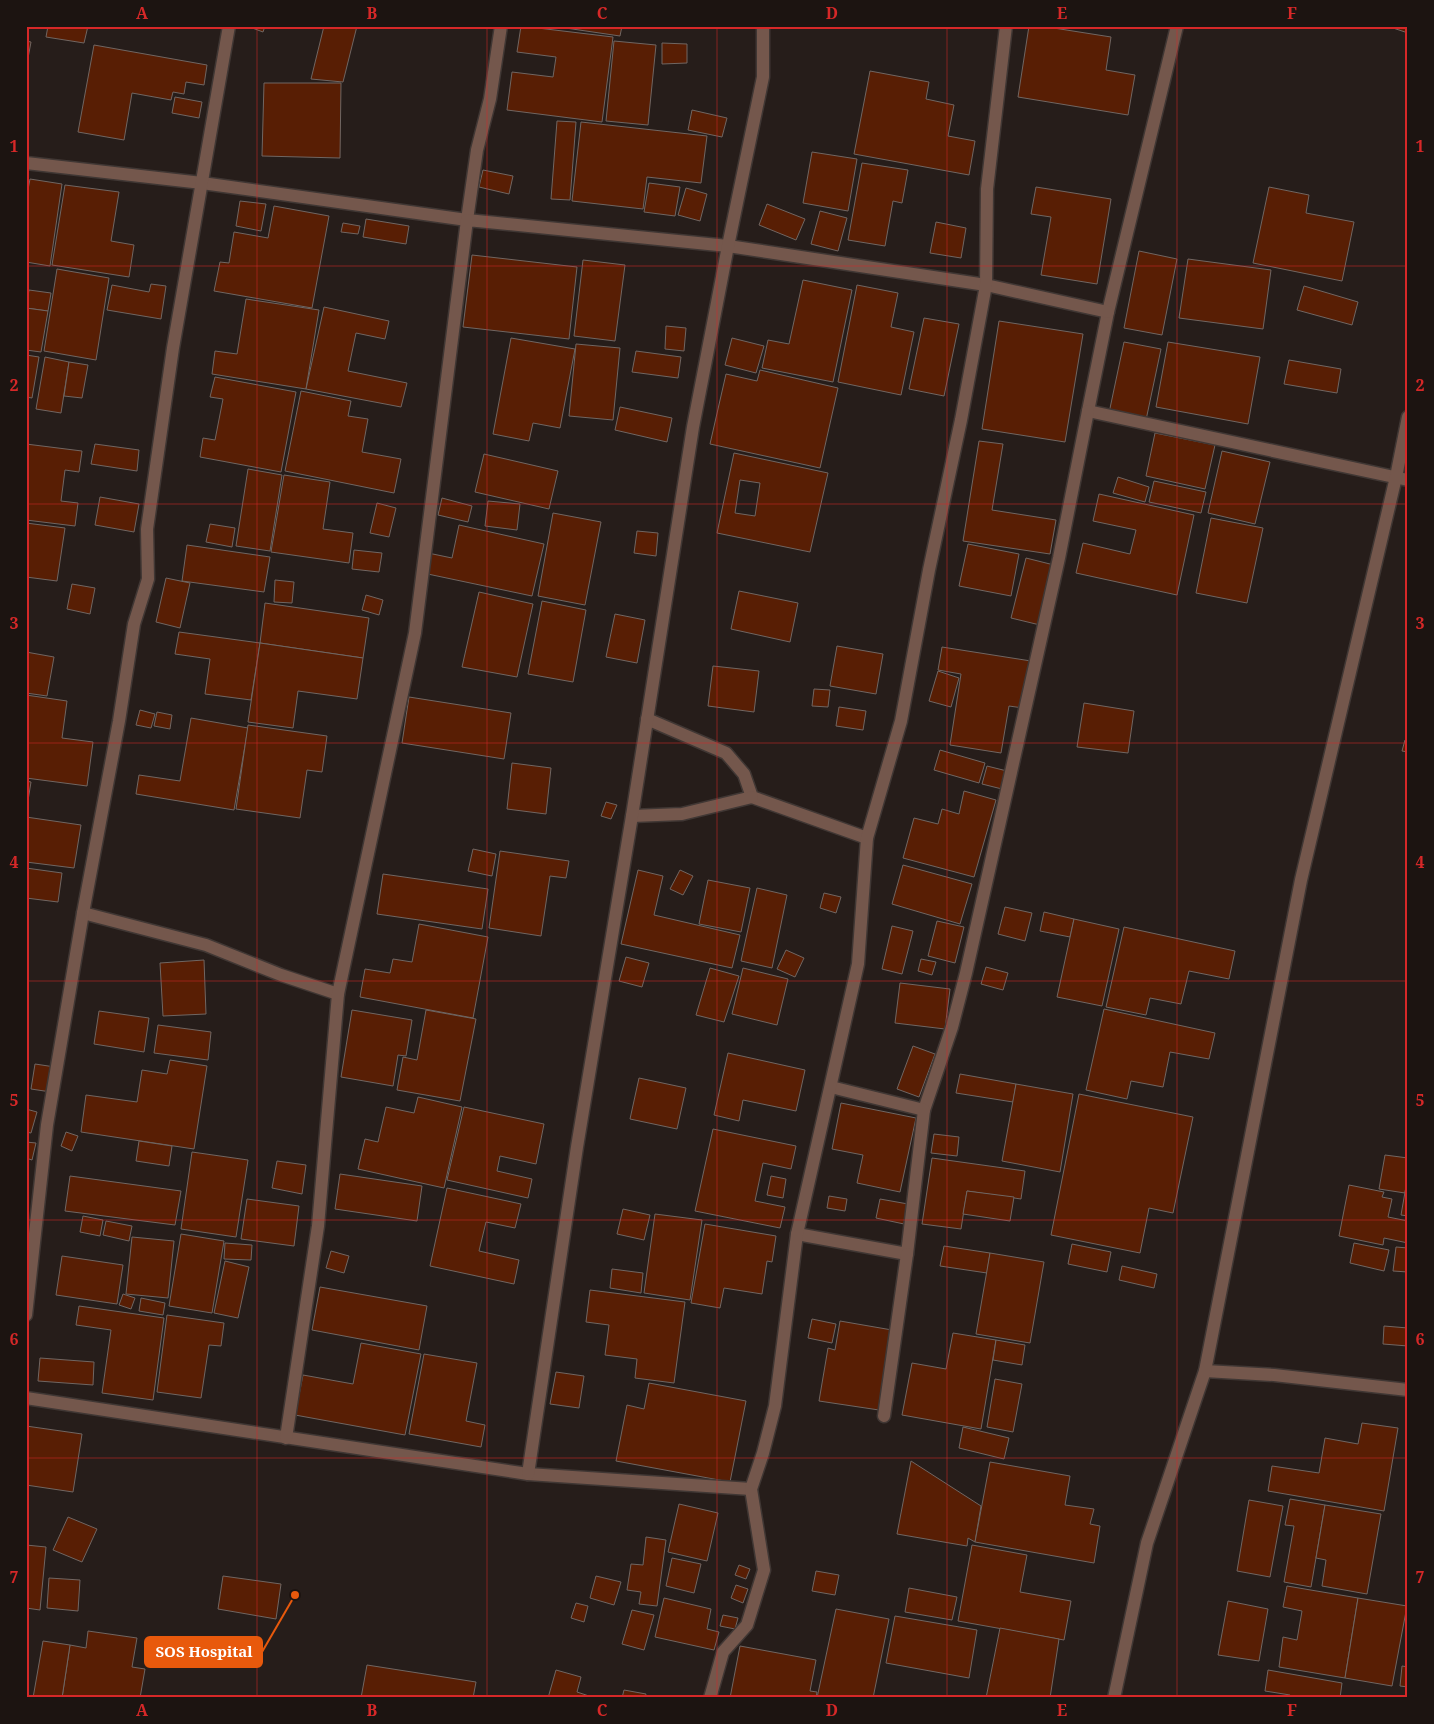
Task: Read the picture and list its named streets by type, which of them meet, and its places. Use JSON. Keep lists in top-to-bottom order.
{
  "places": ["SOS Hospital"],
  "grid": {
    "columns": [
      "A",
      "B",
      "C",
      "D",
      "E",
      "F"
    ],
    "rows": [
      "1",
      "2",
      "3",
      "4",
      "5",
      "6",
      "7"
    ]
  }
}
